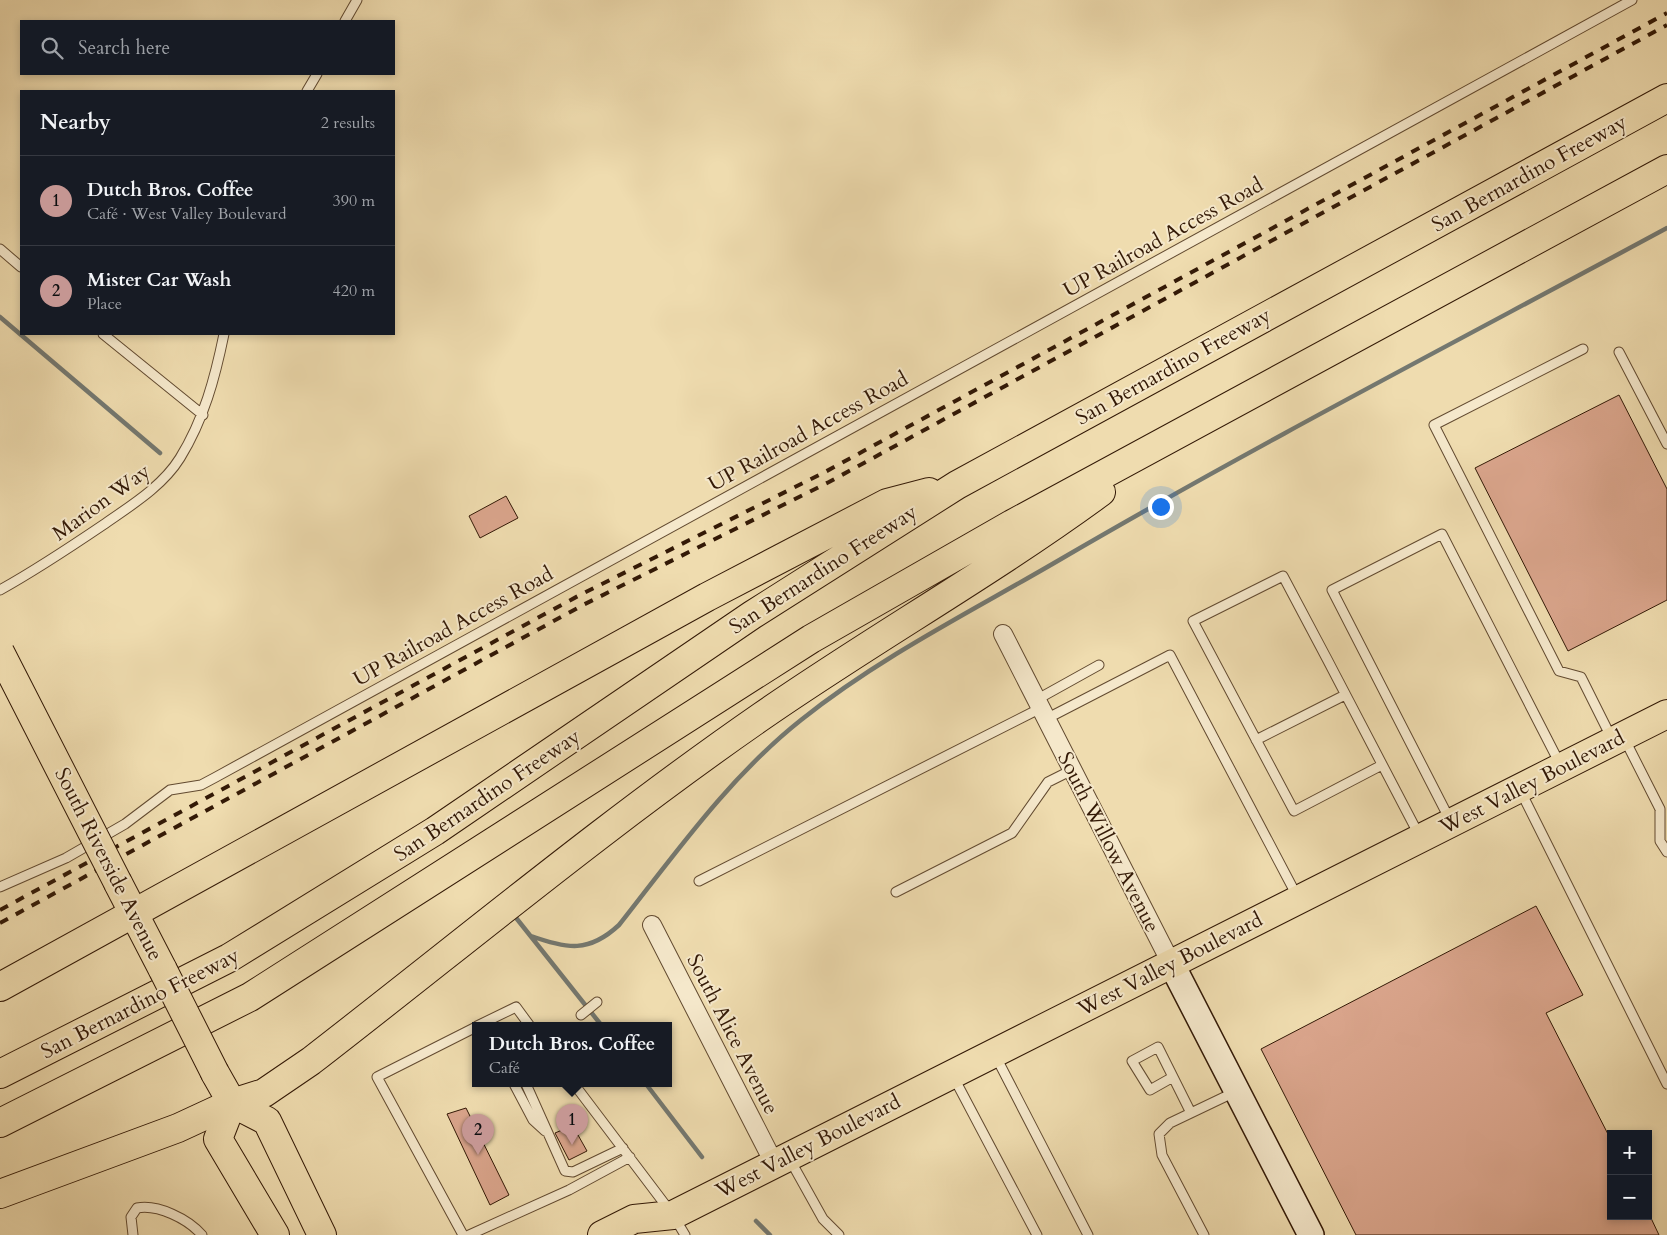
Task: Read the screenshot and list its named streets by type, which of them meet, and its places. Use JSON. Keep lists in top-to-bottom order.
{
  "streets": {
    "main road": ["San Bernardino Freeway", "West Valley Boulevard", "South Riverside Avenue"],
    "street": ["South Willow Avenue", "South Alice Avenue"],
    "lane": ["UP Railroad Access Road", "Marion Way"]
  },
  "crossings": [
    ["West Valley Boulevard", "South Willow Avenue"],
    ["West Valley Boulevard", "South Alice Avenue"]
  ],
  "page": {
    "search": "Search here",
    "heading": ["Nearby", "2 results"],
    "list": [
      {
        "mark": "1",
        "name": "Dutch Bros. Coffee",
        "note": "Café · West Valley Boulevard",
        "value": "390 m"
      },
      {
        "mark": "2",
        "name": "Mister Car Wash",
        "note": "Place",
        "value": "420 m"
      }
    ],
    "popup": ["Dutch Bros. Coffee", "Café"],
    "pins": ["1", "2"],
    "map_buttons": ["+", "−"]
  }
}
